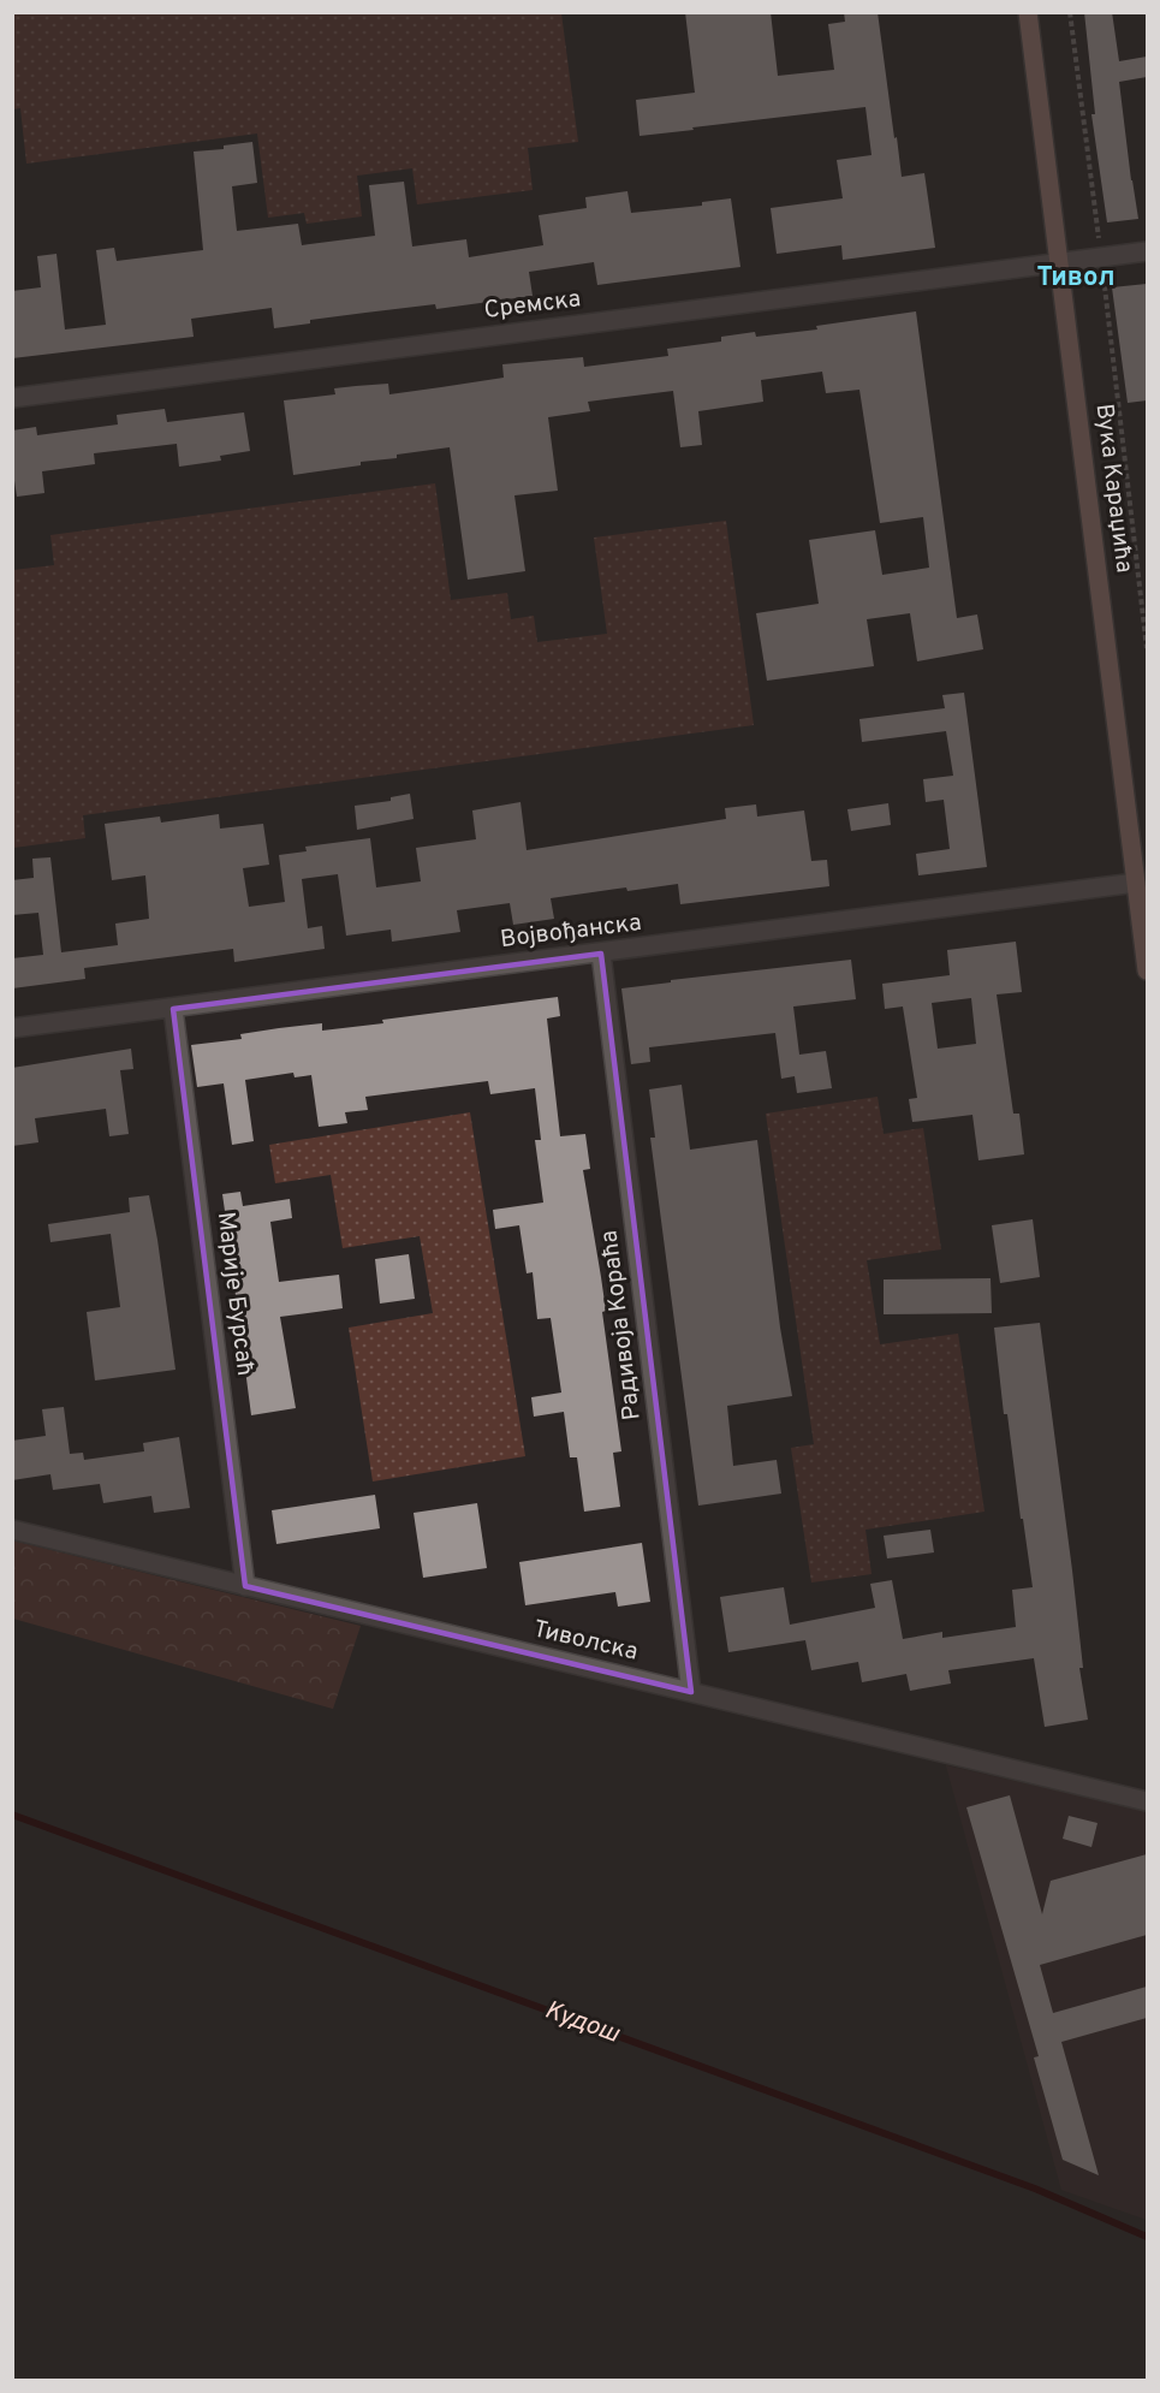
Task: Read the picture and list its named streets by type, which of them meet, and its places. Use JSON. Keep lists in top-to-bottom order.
{
  "streets": {
    "main road": ["Вука Караџића"],
    "street": [
      "Сремска",
      "Војвођанска",
      "Марије Бурсаћ",
      "Радивоја Кораћа",
      "Тиволска"
    ]
  },
  "crossings": [
    ["Сремска", "Вука Караџића"],
    ["Вука Караџића", "Војвођанска"],
    ["Војвођанска", "Марије Бурсаћ"],
    ["Војвођанска", "Радивоја Кораћа"],
    ["Марије Бурсаћ", "Тиволска"],
    ["Радивоја Кораћа", "Тиволска"]
  ],
  "districts": ["Тивол"],
  "water": ["Кудош"]
}
